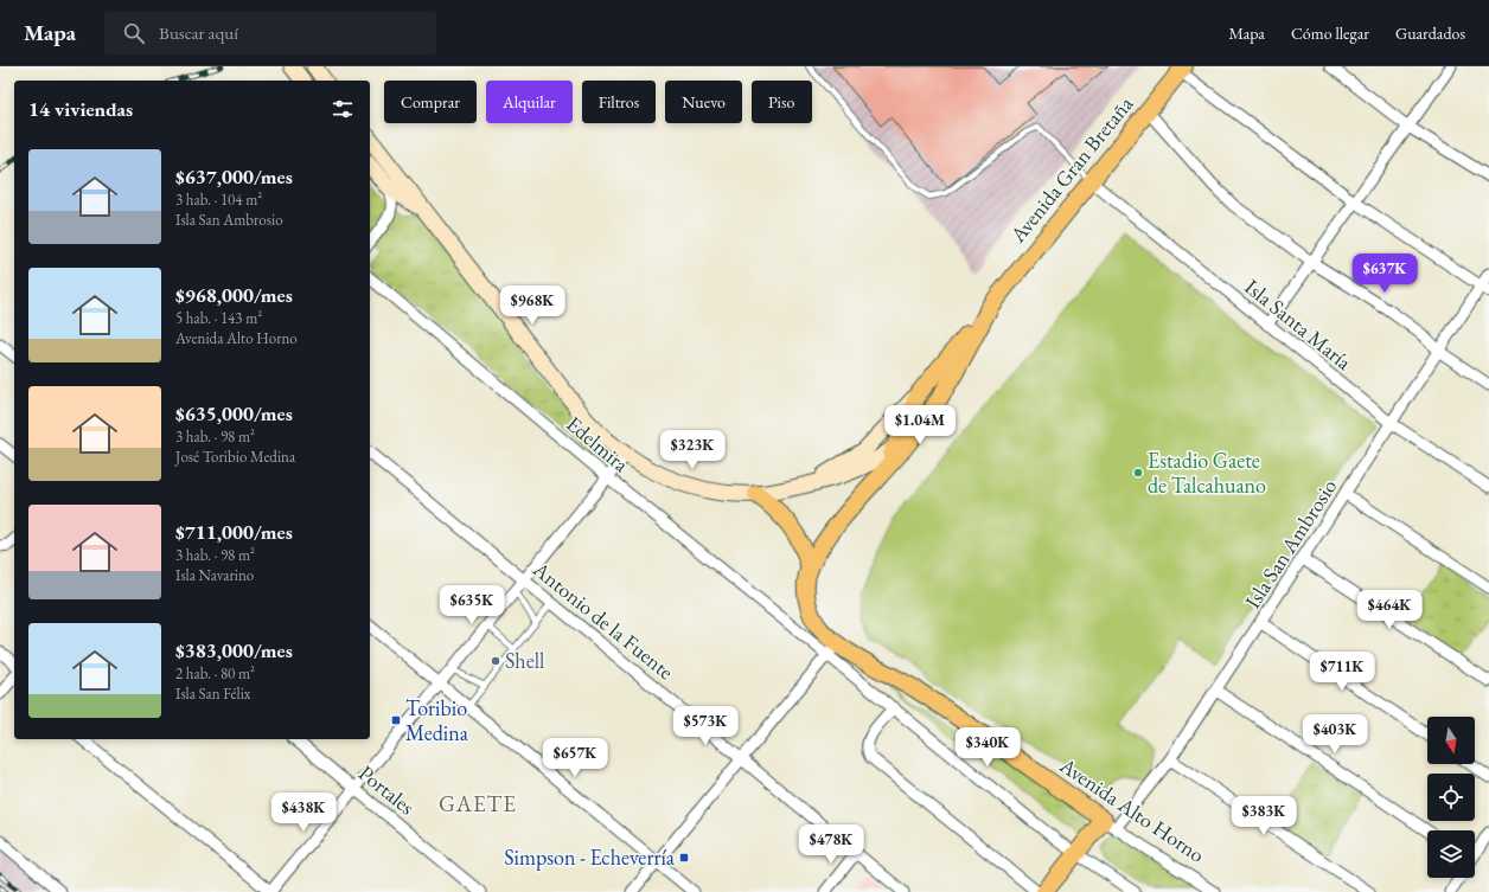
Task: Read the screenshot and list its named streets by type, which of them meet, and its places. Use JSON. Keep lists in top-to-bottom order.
{
  "streets": {
    "main road": ["Avenida Gran Bretaña", "Avenida Alto Horno"],
    "street": [
      "Isla Santa María",
      "Edelmira",
      "Isla San Ambrosio",
      "Antonio de la Fuente",
      "Portales"
    ]
  },
  "crossings": [
    ["Avenida Gran Bretaña", "Isla Santa María"],
    ["Avenida Gran Bretaña", "Avenida Alto Horno"],
    ["Isla Santa María", "Isla San Ambrosio"],
    ["Edelmira", "Avenida Alto Horno"],
    ["Isla San Ambrosio", "Avenida Alto Horno"]
  ],
  "districts": ["GAETE"],
  "places": {
    "other": ["Estadio Gaete de Talcahuano", "Shell"],
    "transit": ["Toribio Medina", "Simpson - Echeverría"]
  },
  "north": "bottom",
  "page": {
    "header": "Mapa",
    "search": "Buscar aquí",
    "nav": ["Mapa", "Cómo llegar", "Guardados"],
    "chip": [
      "Comprar",
      "Alquilar",
      "Filtros",
      "Nuevo",
      "Piso"
    ],
    "heading": "14 viviendas",
    "list": [
      {
        "name": "$637,000/mes",
        "note": "3 hab. · 104 m² · Isla San Ambrosio"
      },
      {
        "name": "$968,000/mes",
        "note": "5 hab. · 143 m² · Avenida Alto Horno"
      },
      {
        "name": "$635,000/mes",
        "note": "3 hab. · 98 m² · José Toribio Medina"
      },
      {
        "name": "$711,000/mes",
        "note": "3 hab. · 98 m² · Isla Navarino"
      },
      {
        "name": "$383,000/mes",
        "note": "2 hab. · 80 m² · Isla San Félix"
      }
    ],
    "price": [
      "$637K",
      "$968K",
      "$1.04M",
      "$323K",
      "$635K",
      "$464K",
      "$711K",
      "$573K",
      "$403K",
      "$340K",
      "$657K",
      "$438K",
      "$383K",
      "$478K"
    ]
  }
}
